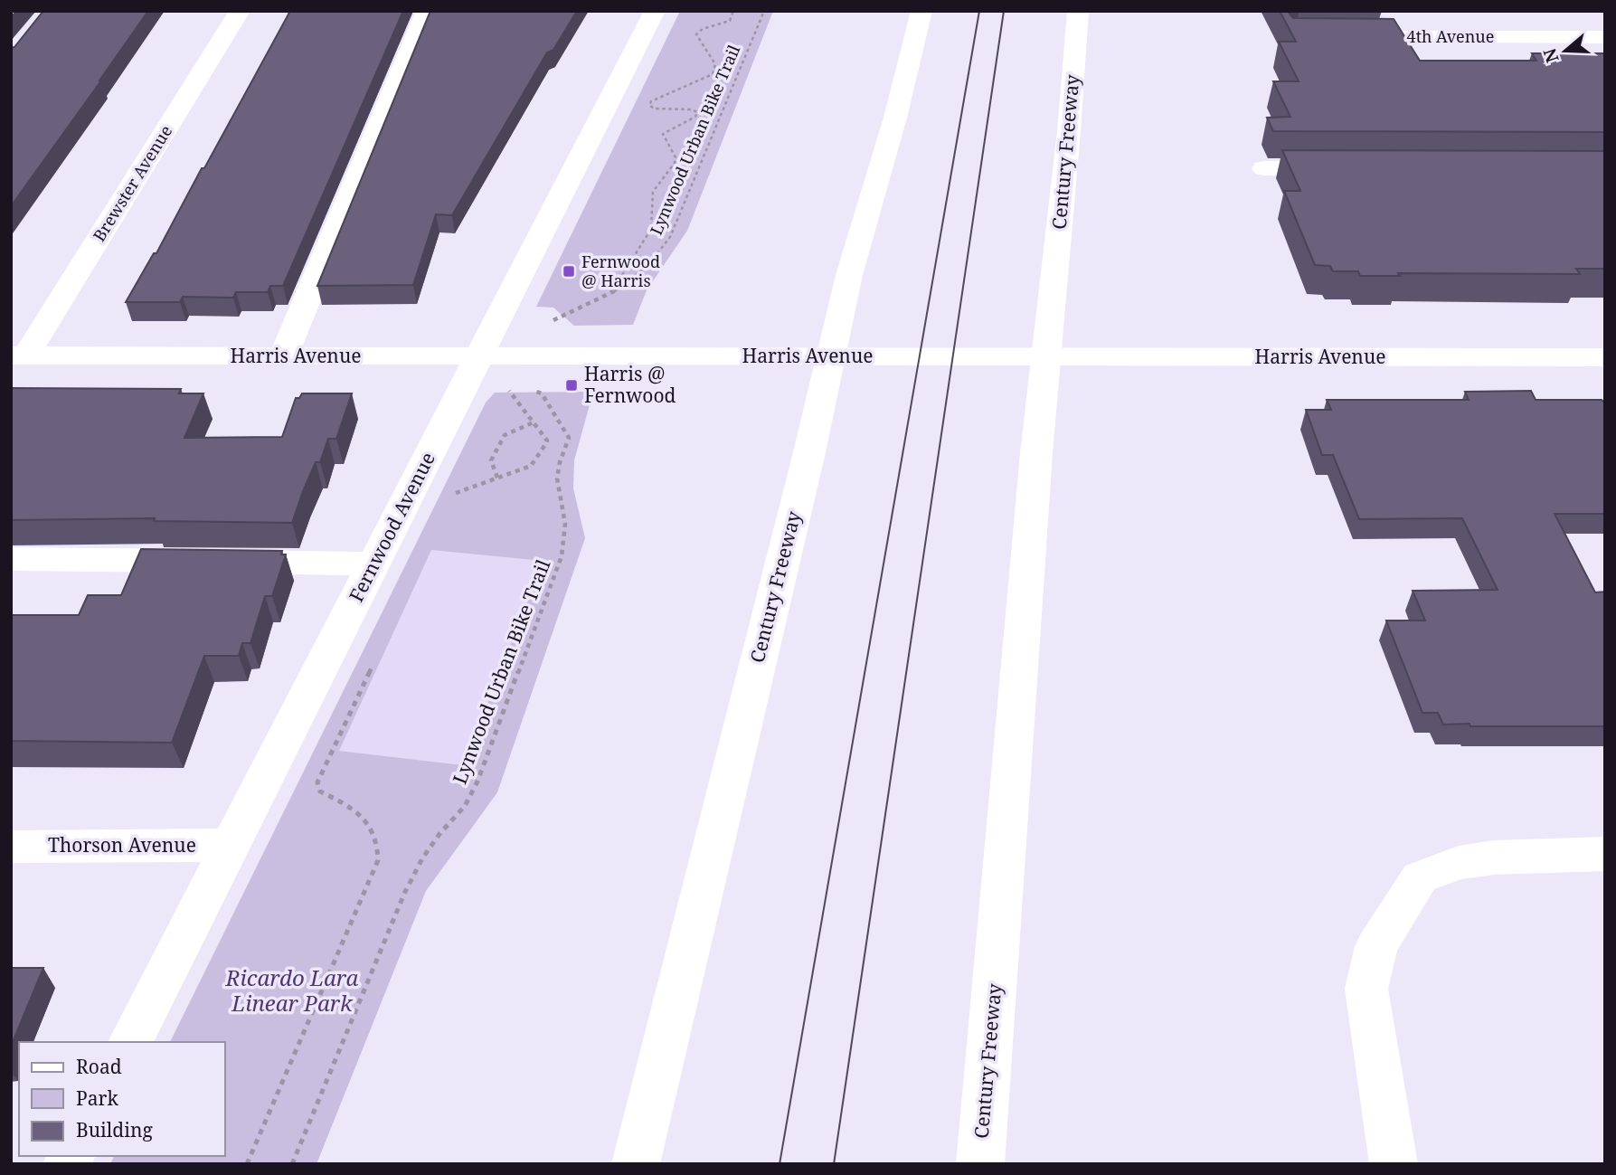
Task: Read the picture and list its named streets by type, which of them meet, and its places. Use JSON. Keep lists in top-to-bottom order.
{
  "streets": {
    "main road": [
      "4th Avenue",
      "Century Freeway",
      "Brewster Avenue",
      "Harris Avenue",
      "Fernwood Avenue",
      "Thorson Avenue"
    ],
    "path": ["Lynwood Urban Bike Trail"]
  },
  "crossings": [
    ["Brewster Avenue", "Harris Avenue"],
    ["Harris Avenue", "Fernwood Avenue"],
    ["Fernwood Avenue", "Thorson Avenue"]
  ],
  "parks": ["Ricardo Lara Linear Park"],
  "places": {
    "transit": ["Fernwood @ Harris", "Harris @ Fernwood"]
  },
  "legend": ["Road", "Park", "Building"],
  "north": "left"
}
